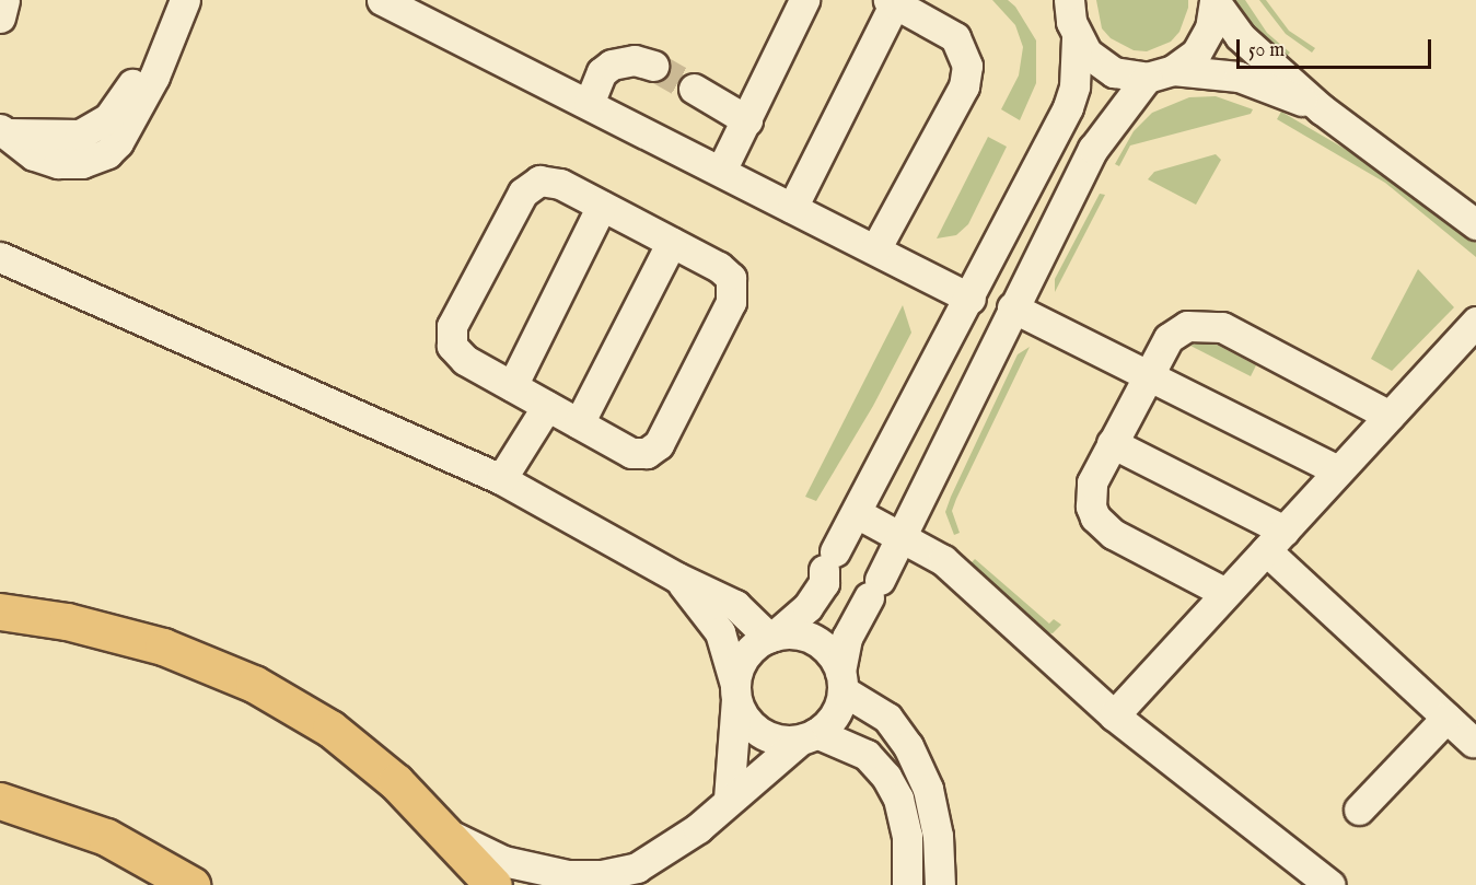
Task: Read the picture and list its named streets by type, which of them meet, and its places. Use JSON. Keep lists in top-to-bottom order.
{
  "scale_bar": "50 m"
}
